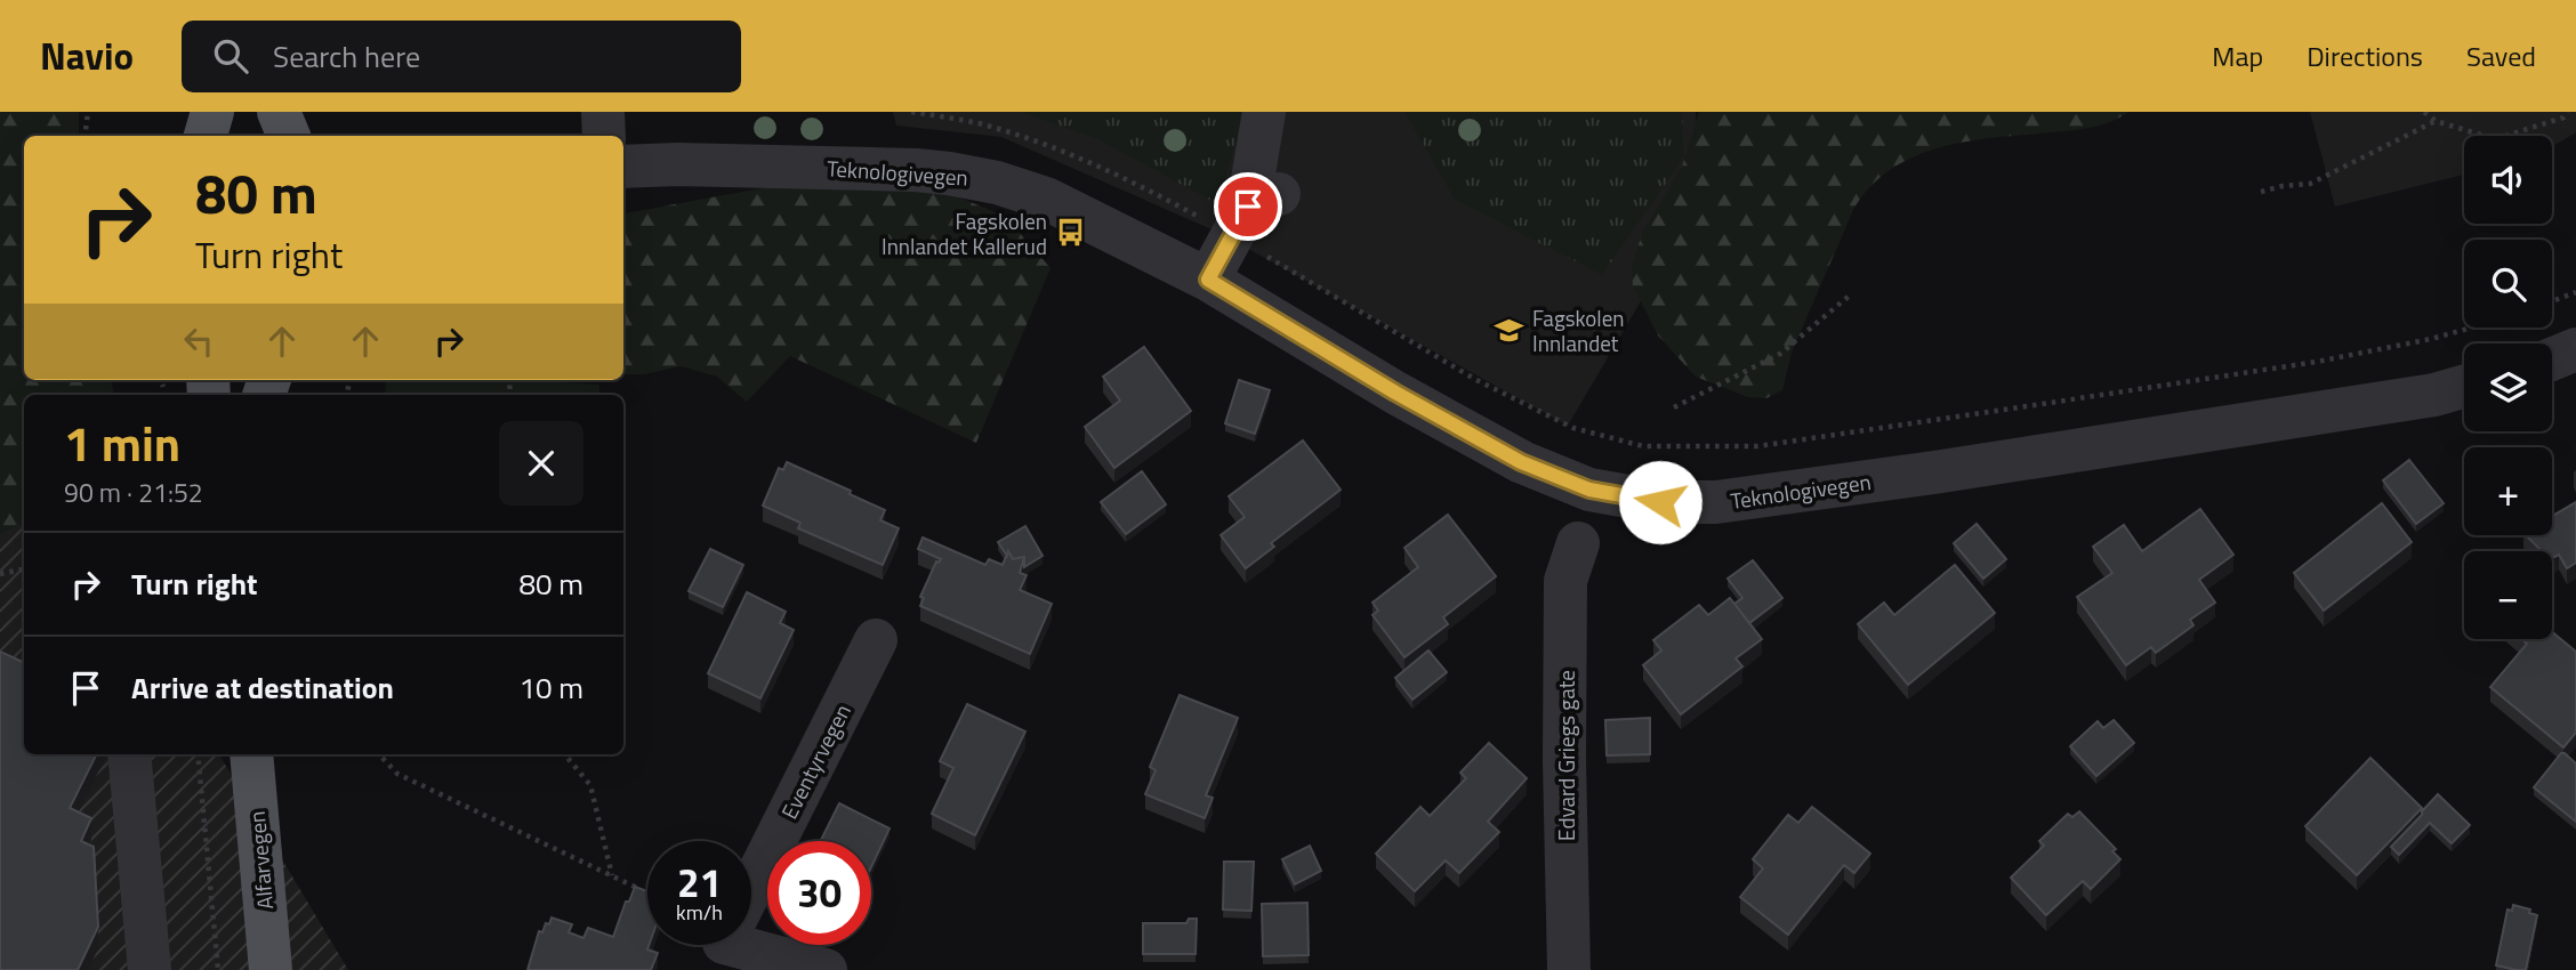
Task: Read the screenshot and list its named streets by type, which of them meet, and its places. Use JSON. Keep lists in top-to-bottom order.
{
  "streets": {
    "main road": ["Alfarvegen"],
    "street": ["Teknologivegen", "Edvard Griegs gate", "Eventyrvegen"]
  },
  "places": {
    "bus stop": ["Fagskolen Innlandet Kallerud"],
    "school or university": ["Fagskolen Innlandet"]
  },
  "page": {
    "header": "Navio",
    "search": "Search here",
    "nav": ["Map", "Directions", "Saved"],
    "map_buttons": ["+", "−"],
    "turn": ["80 m", "Turn right"],
    "heading": ["1 min", "90 m · 21:52"],
    "list": [
      {
        "name": "Turn right",
        "value": "80 m"
      },
      {
        "name": "Arrive at destination",
        "value": "10 m"
      }
    ],
    "speed": "21 km/h",
    "limit": "30"
  }
}
